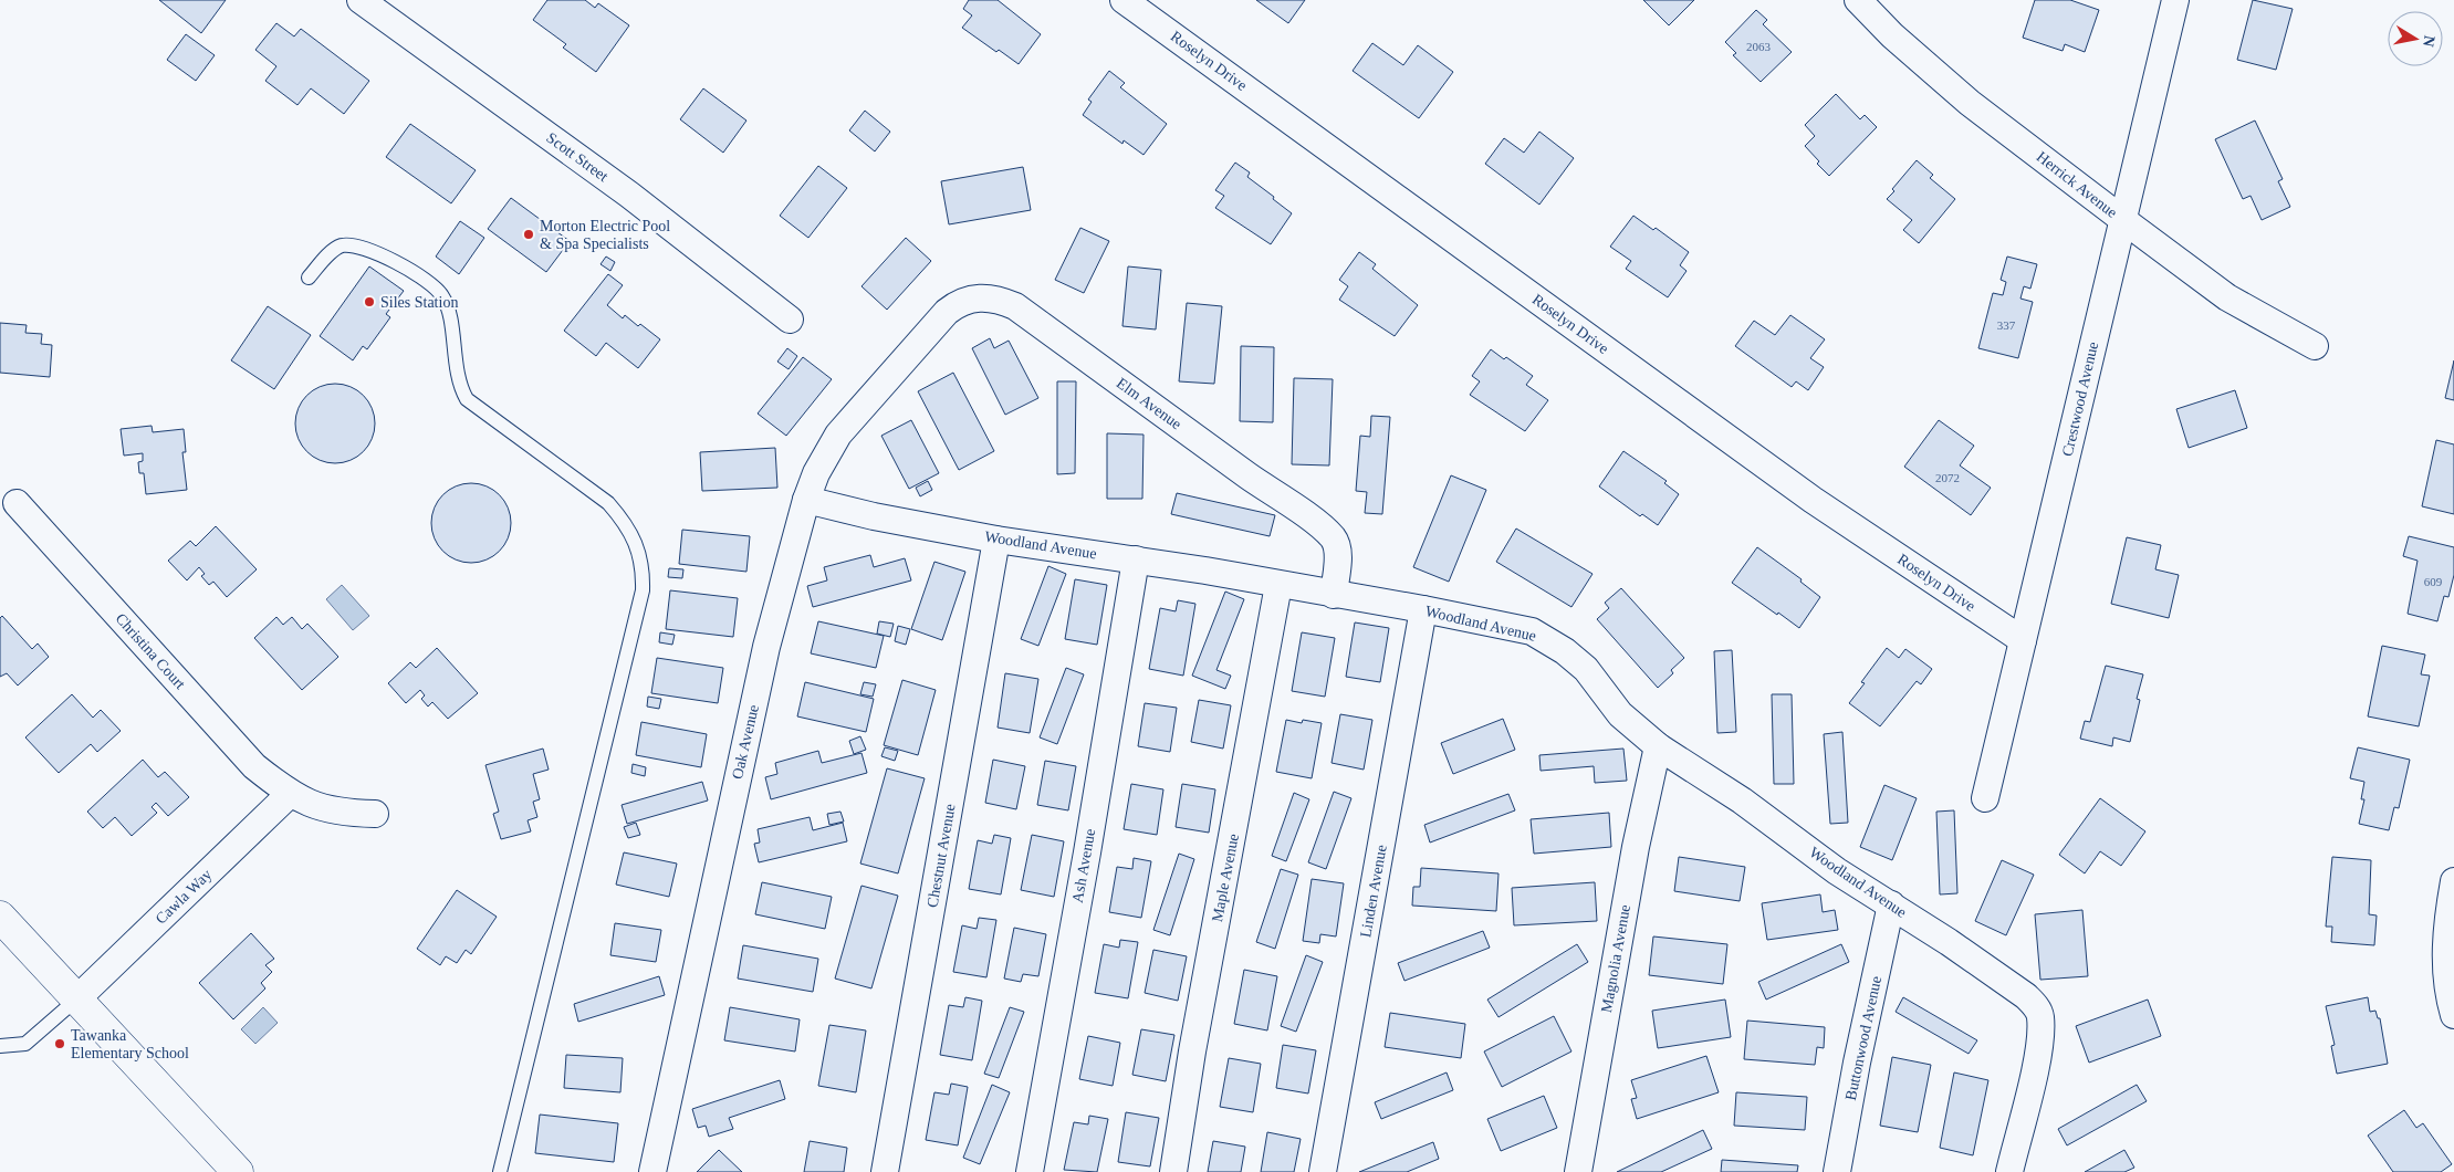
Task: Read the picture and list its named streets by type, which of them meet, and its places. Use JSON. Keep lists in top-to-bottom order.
{
  "streets": {
    "street": [
      "Roselyn Drive",
      "Scott Street",
      "Herrick Avenue",
      "Crestwood Avenue",
      "Elm Avenue",
      "Woodland Avenue",
      "Christina Court",
      "Oak Avenue",
      "Chestnut Avenue",
      "Ash Avenue",
      "Maple Avenue",
      "Linden Avenue",
      "Cawla Way",
      "Magnolia Avenue",
      "Buttonwood Avenue"
    ]
  },
  "crossings": [
    ["Roselyn Drive", "Crestwood Avenue"],
    ["Herrick Avenue", "Crestwood Avenue"],
    ["Elm Avenue", "Woodland Avenue"],
    ["Elm Avenue", "Oak Avenue"],
    ["Woodland Avenue", "Oak Avenue"],
    ["Woodland Avenue", "Chestnut Avenue"],
    ["Woodland Avenue", "Ash Avenue"],
    ["Woodland Avenue", "Maple Avenue"],
    ["Woodland Avenue", "Linden Avenue"],
    ["Woodland Avenue", "Magnolia Avenue"],
    ["Woodland Avenue", "Buttonwood Avenue"],
    ["Christina Court", "Cawla Way"]
  ],
  "places": ["Morton Electric Pool & Spa Specialists", "Siles Station", "Tawanka Elementary School"],
  "house_numbers": [
    "2063",
    "337",
    "2072",
    "609"
  ],
  "north": "right"
}
